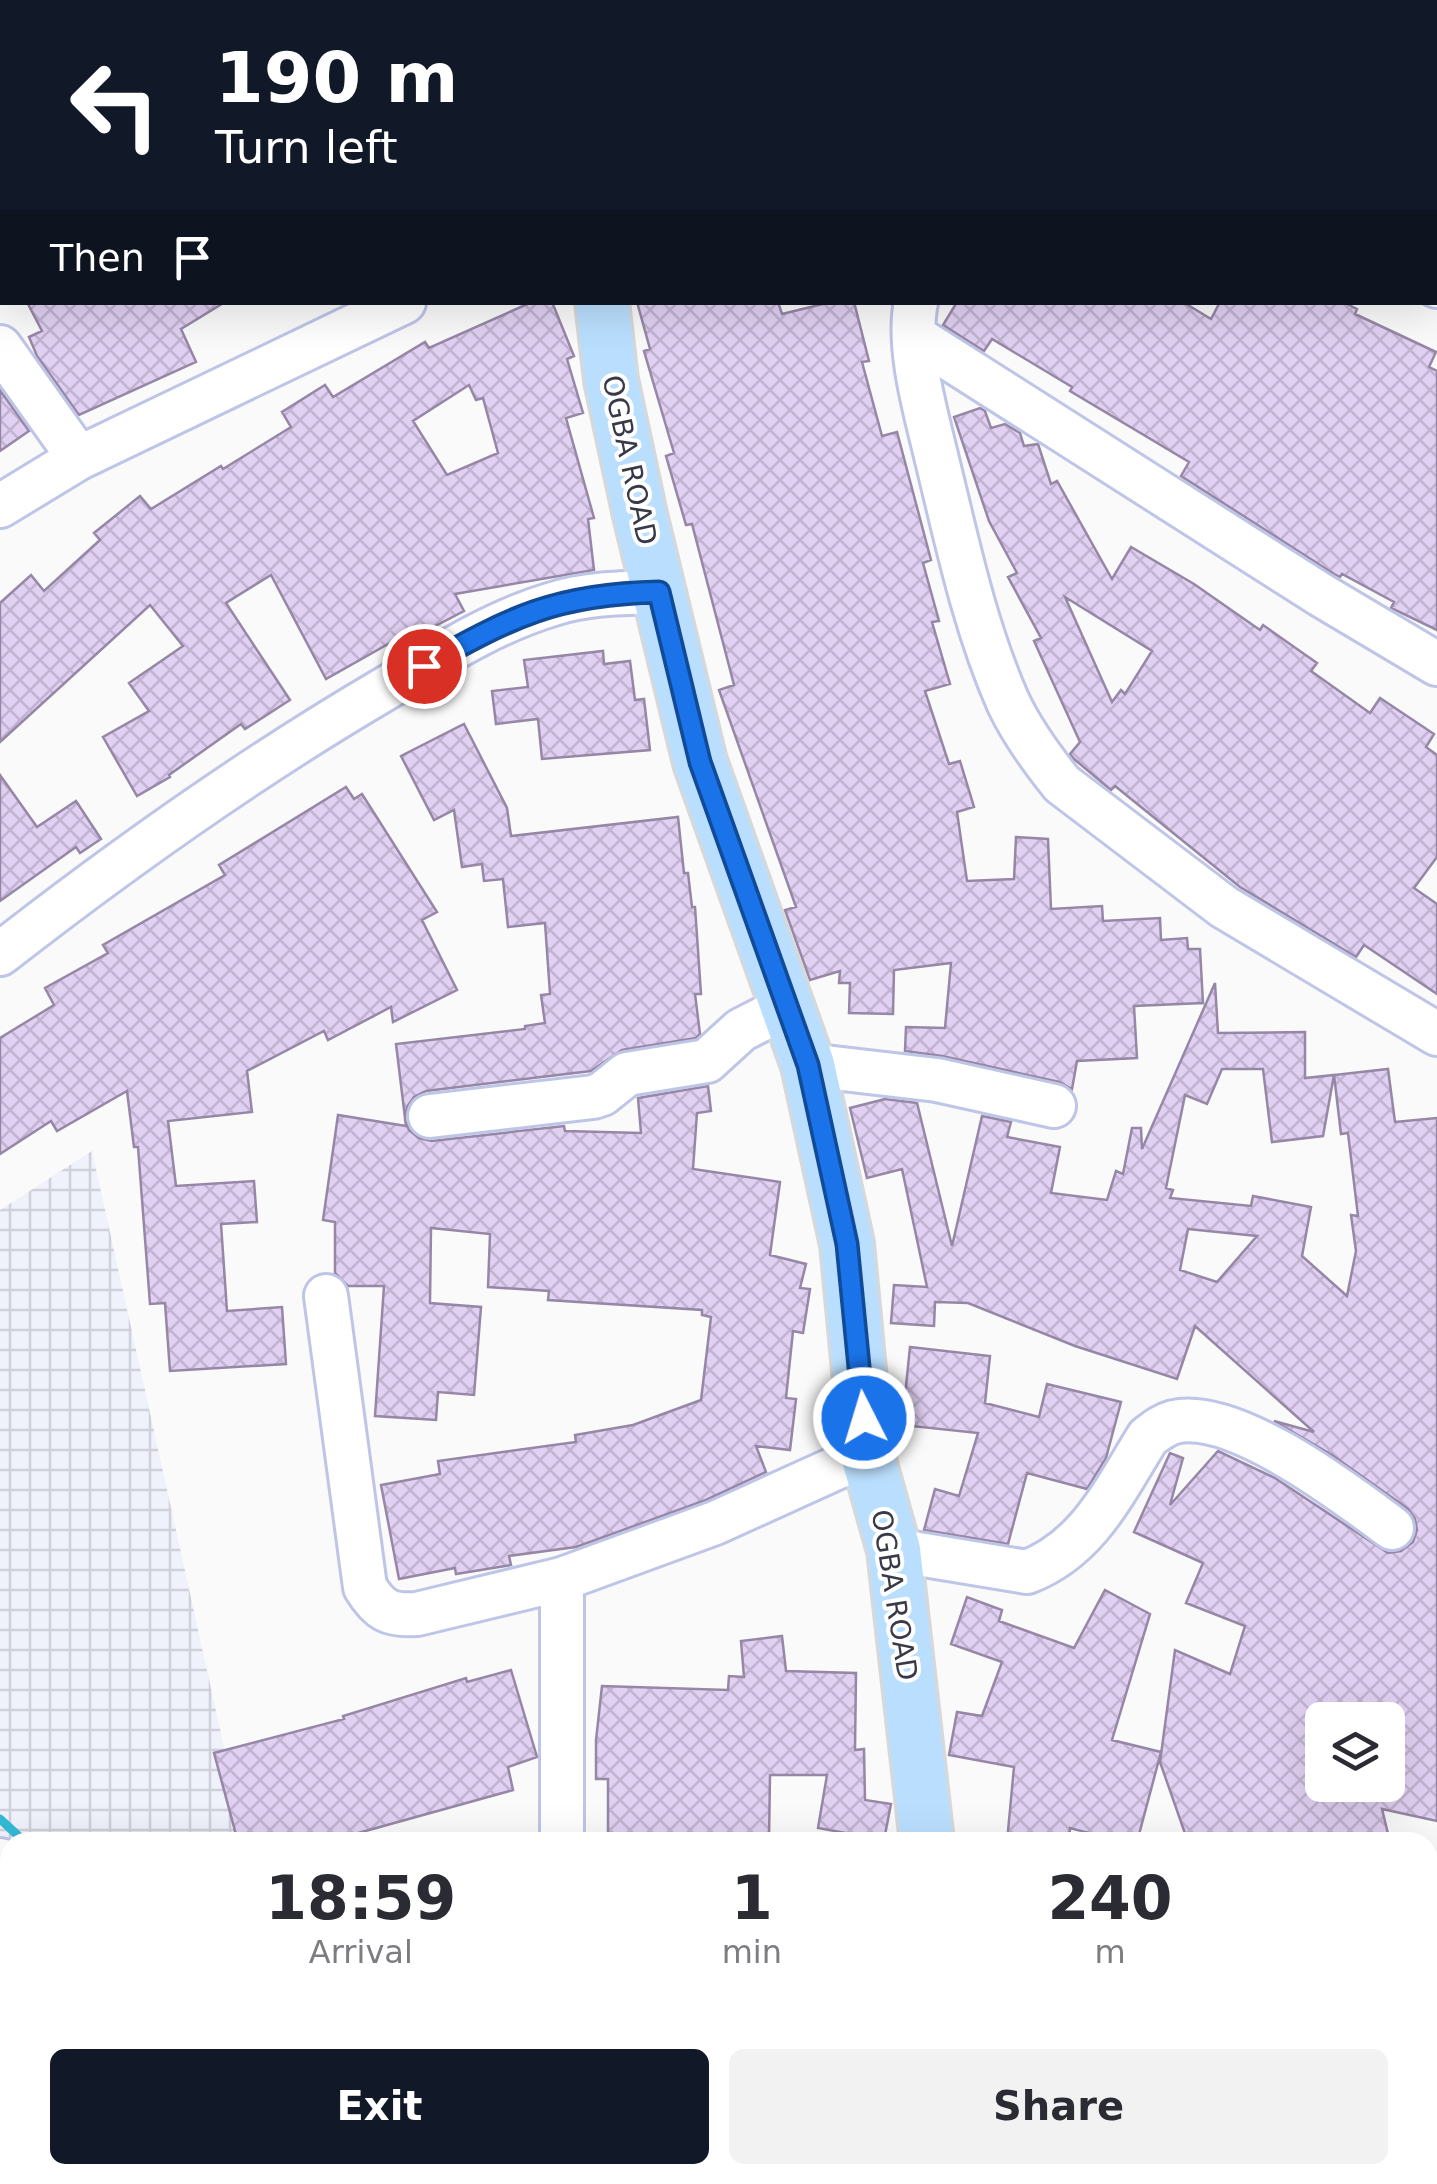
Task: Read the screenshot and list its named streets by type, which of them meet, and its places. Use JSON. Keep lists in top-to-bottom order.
{
  "streets": {
    "main road": ["OGBA ROAD"]
  },
  "page": {
    "turn": ["190 m", "Turn left"],
    "then": "Then",
    "eta": [
      "18:59",
      "Arrival",
      "1",
      "min",
      "240",
      "m"
    ],
    "buttons": ["Exit", "Share"]
  }
}
